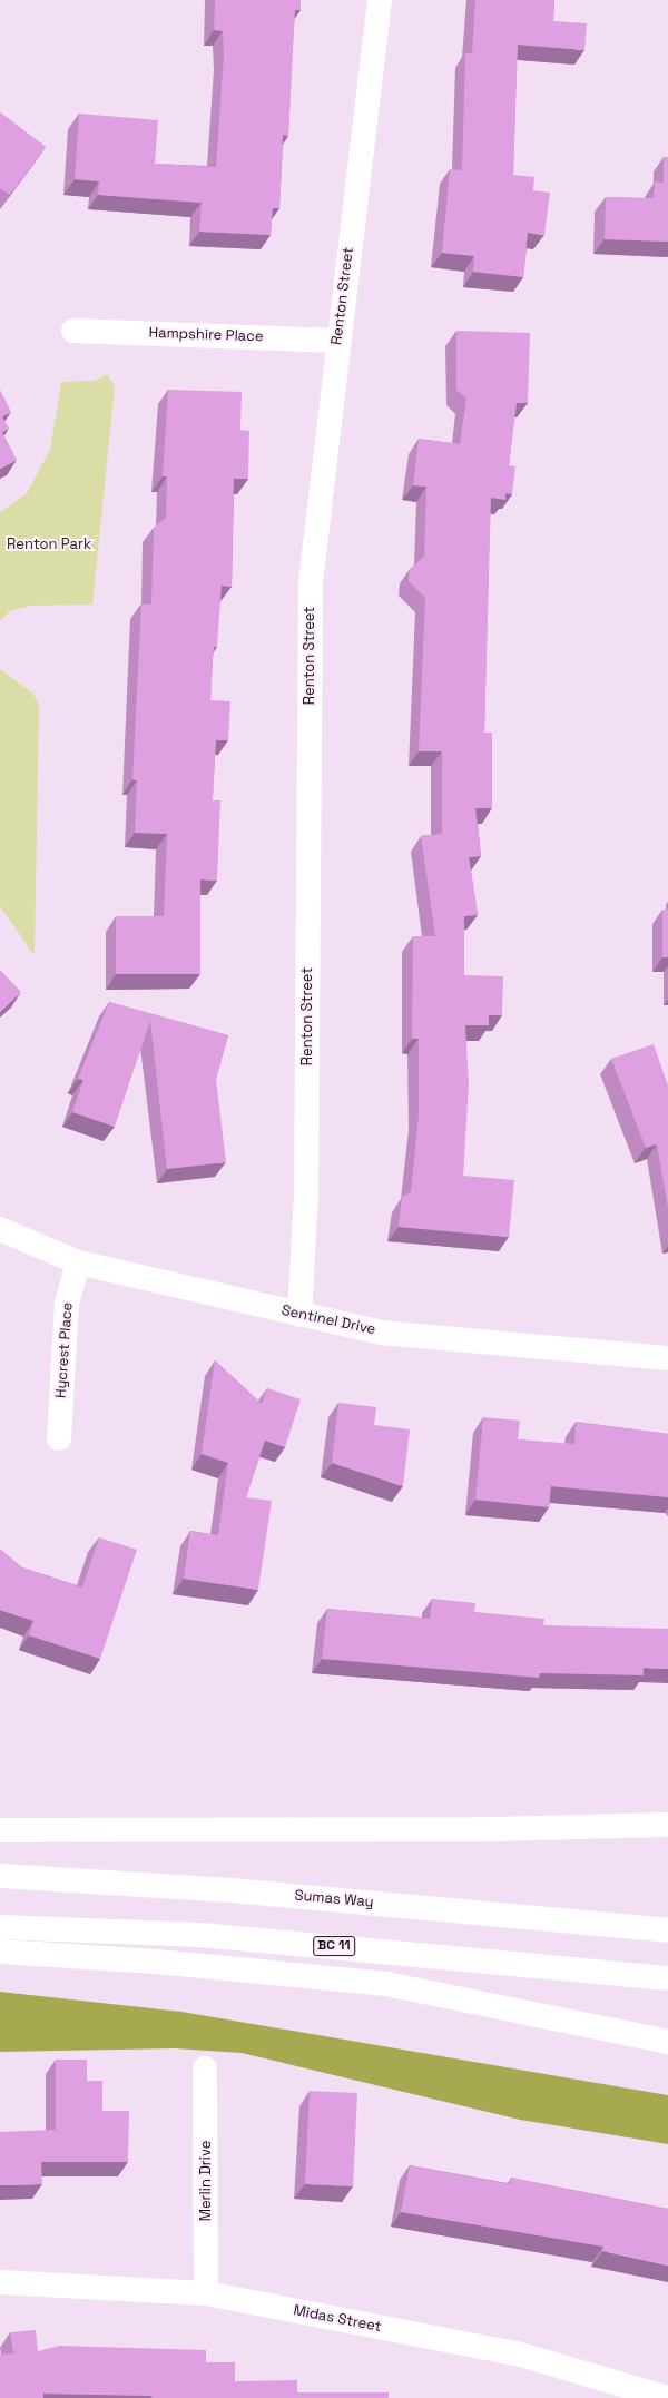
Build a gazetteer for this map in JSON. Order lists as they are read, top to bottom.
{
  "streets": {
    "main road": [
      "Renton Street",
      "Hampshire Place",
      "Sentinel Drive",
      "Hycrest Place",
      "Sumas Way",
      "BC 11",
      "Merlin Drive",
      "Midas Street"
    ]
  },
  "crossings": [
    ["Renton Street", "Hampshire Place"],
    ["Renton Street", "Sentinel Drive"],
    ["Sentinel Drive", "Hycrest Place"],
    ["Merlin Drive", "Midas Street"]
  ],
  "parks": ["Renton Park"]
}
